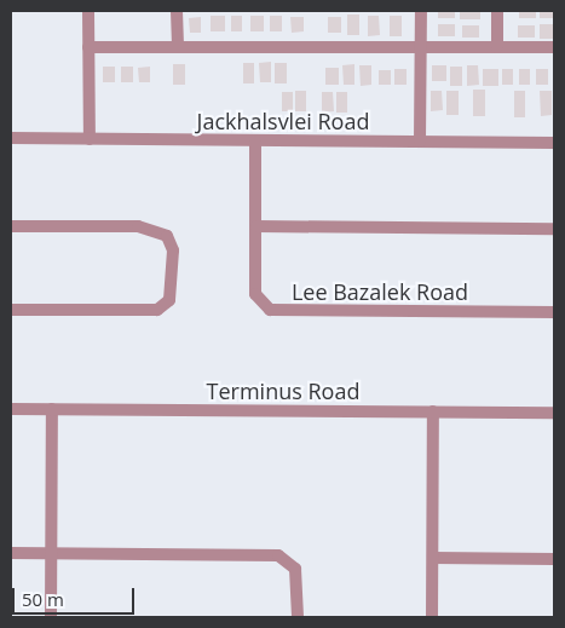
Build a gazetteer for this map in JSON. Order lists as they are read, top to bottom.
{
  "streets": {
    "street": ["Jackhalsvlei Road", "Lee Bazalek Road", "Terminus Road"]
  },
  "crossings": [
    ["Jackhalsvlei Road", "Lee Bazalek Road"]
  ],
  "scale_bar": "50 m"
}
